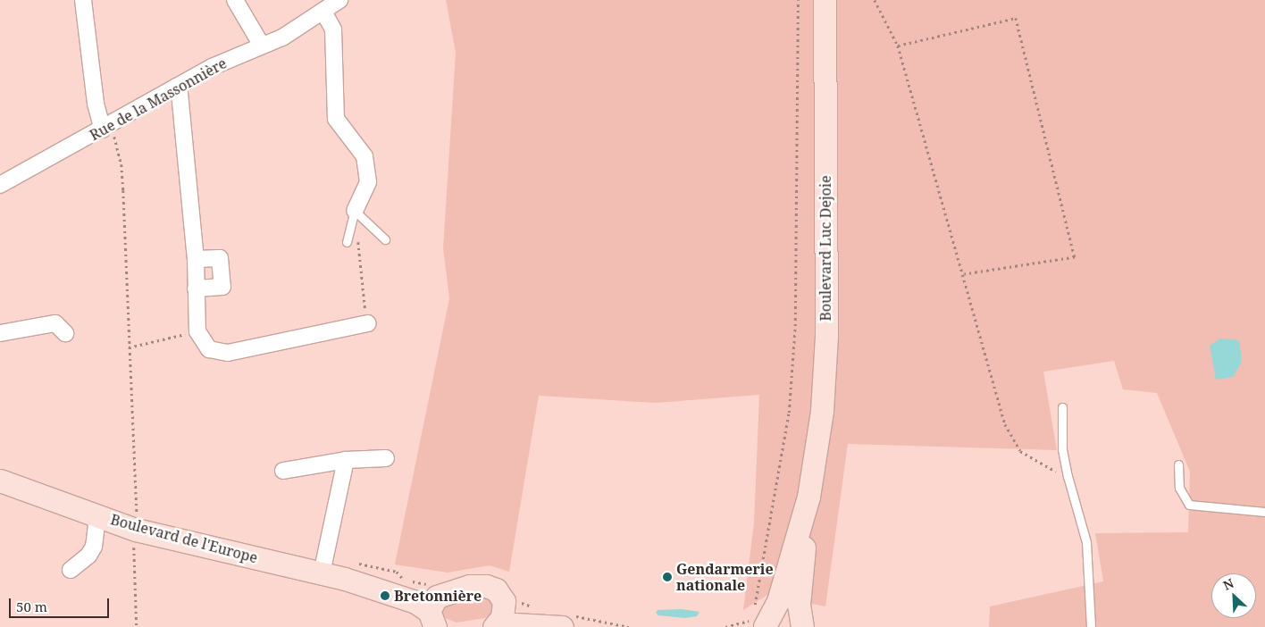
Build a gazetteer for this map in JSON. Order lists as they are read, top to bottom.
{
  "streets": {
    "main road": ["Boulevard Luc Dejoie", "Boulevard de l'Europe"],
    "street": ["Rue de la Massonnière"]
  },
  "places": ["Gendarmerie nationale", "Bretonnière"],
  "scale_bar": "50 m",
  "north": "top left"
}
